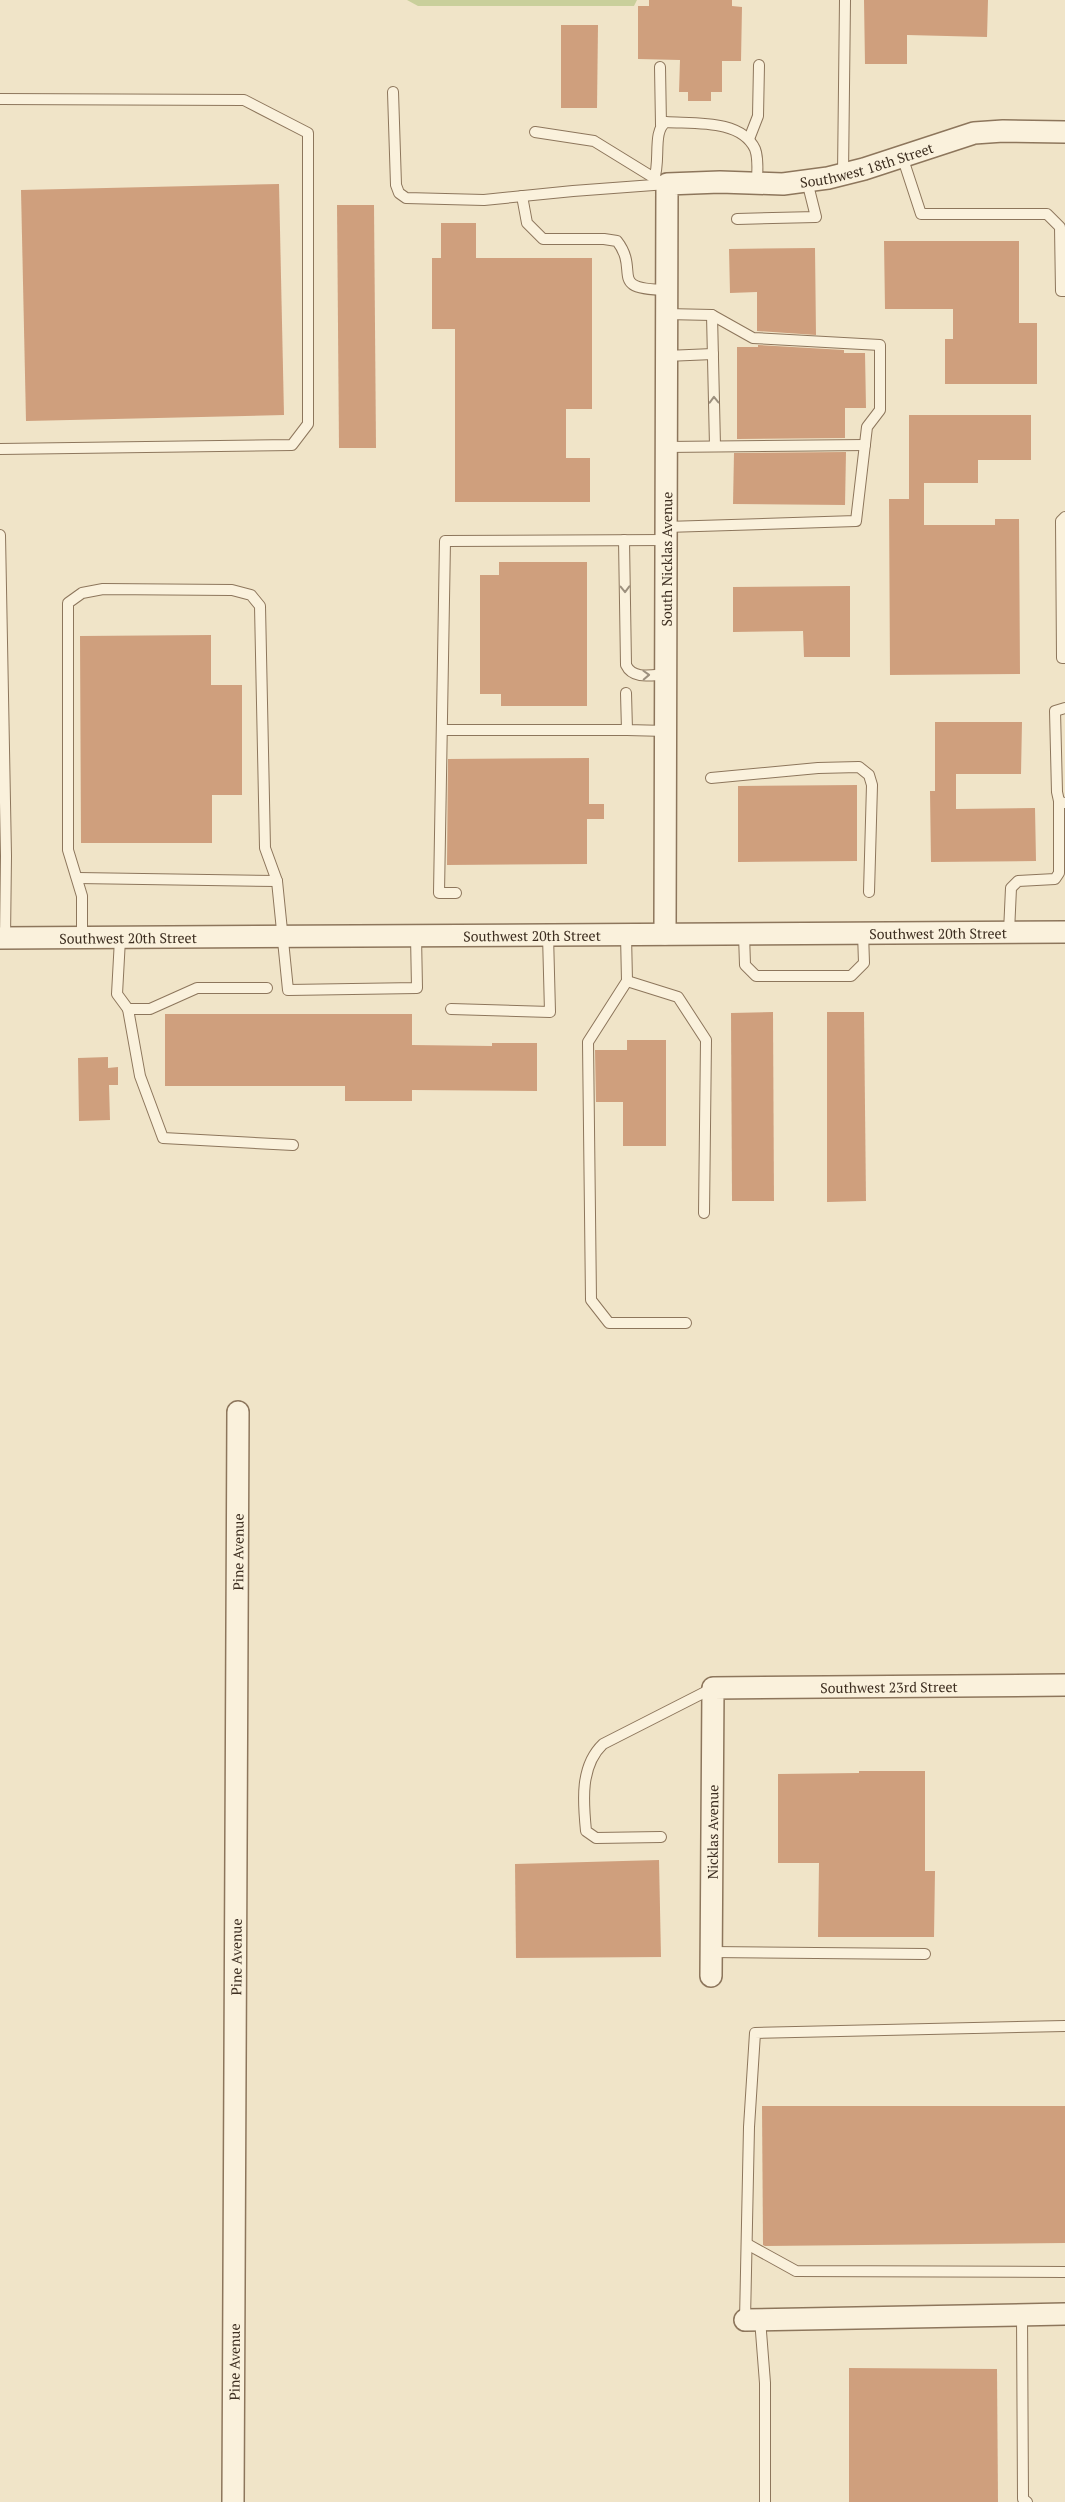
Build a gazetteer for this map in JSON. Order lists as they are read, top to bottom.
{
  "streets": {
    "street": [
      "Southwest 18th Street",
      "South Nicklas Avenue",
      "Southwest 20th Street",
      "Pine Avenue",
      "Southwest 23rd Street",
      "Nicklas Avenue"
    ]
  },
  "crossings": [
    ["Southwest 18th Street", "South Nicklas Avenue"],
    ["South Nicklas Avenue", "Southwest 20th Street"],
    ["Southwest 23rd Street", "Nicklas Avenue"]
  ]
}
